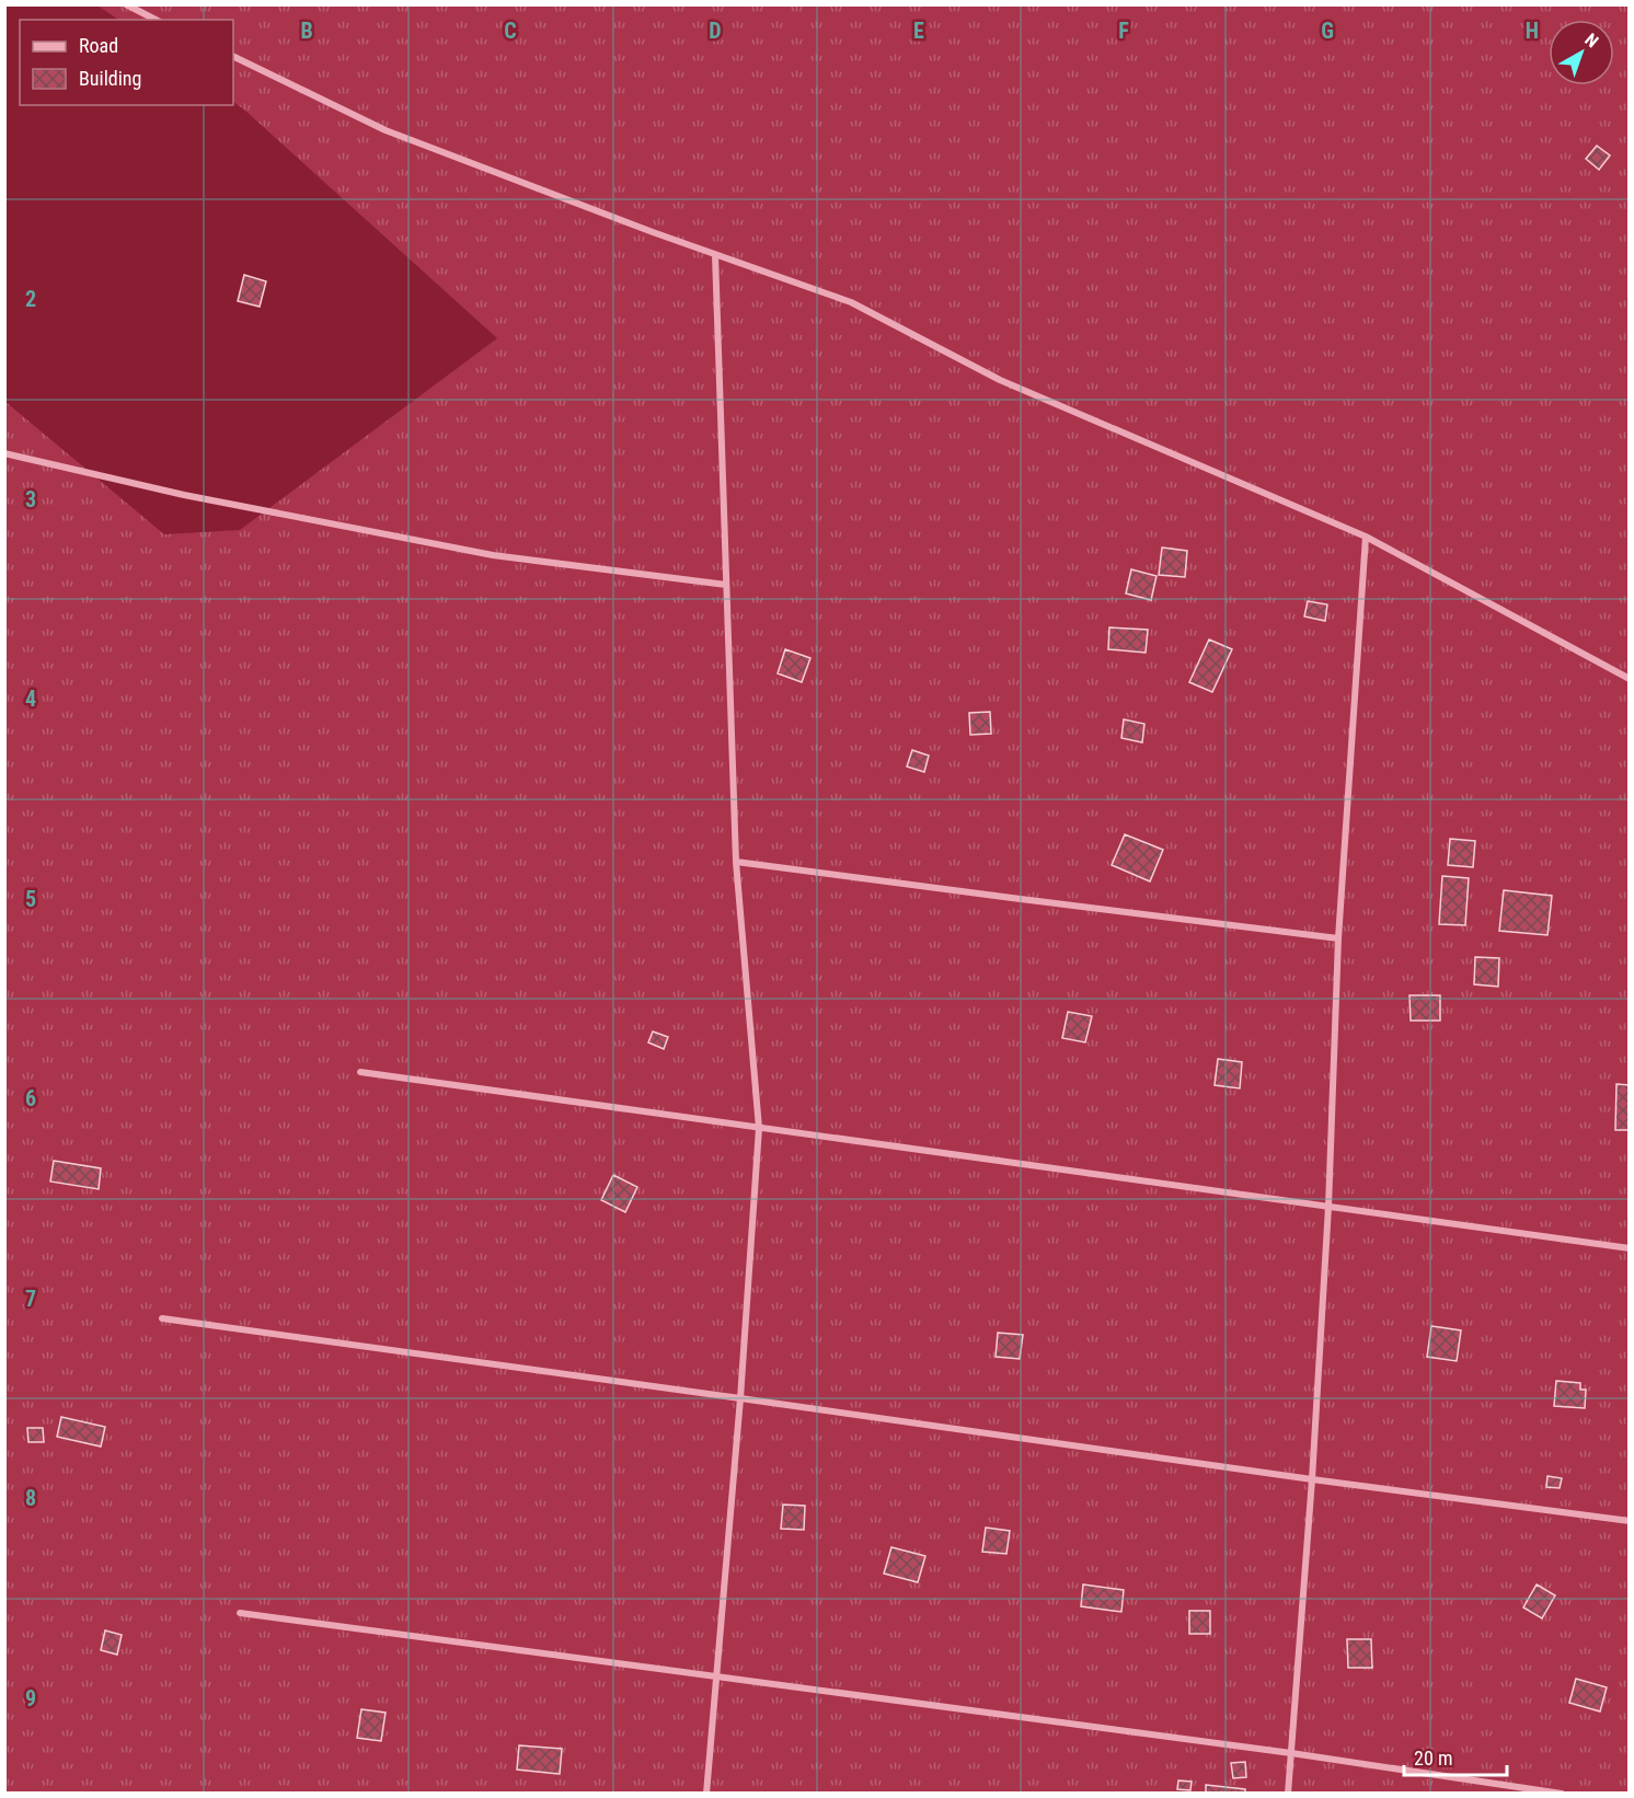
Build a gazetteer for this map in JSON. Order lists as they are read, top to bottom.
{
  "legend": ["Road", "Building"],
  "scale_bar": "20 m",
  "north": "top right",
  "grid": {
    "columns": [
      "B",
      "C",
      "D",
      "E",
      "F",
      "G",
      "H"
    ],
    "rows": [
      "2",
      "3",
      "4",
      "5",
      "6",
      "7",
      "8",
      "9"
    ]
  }
}
